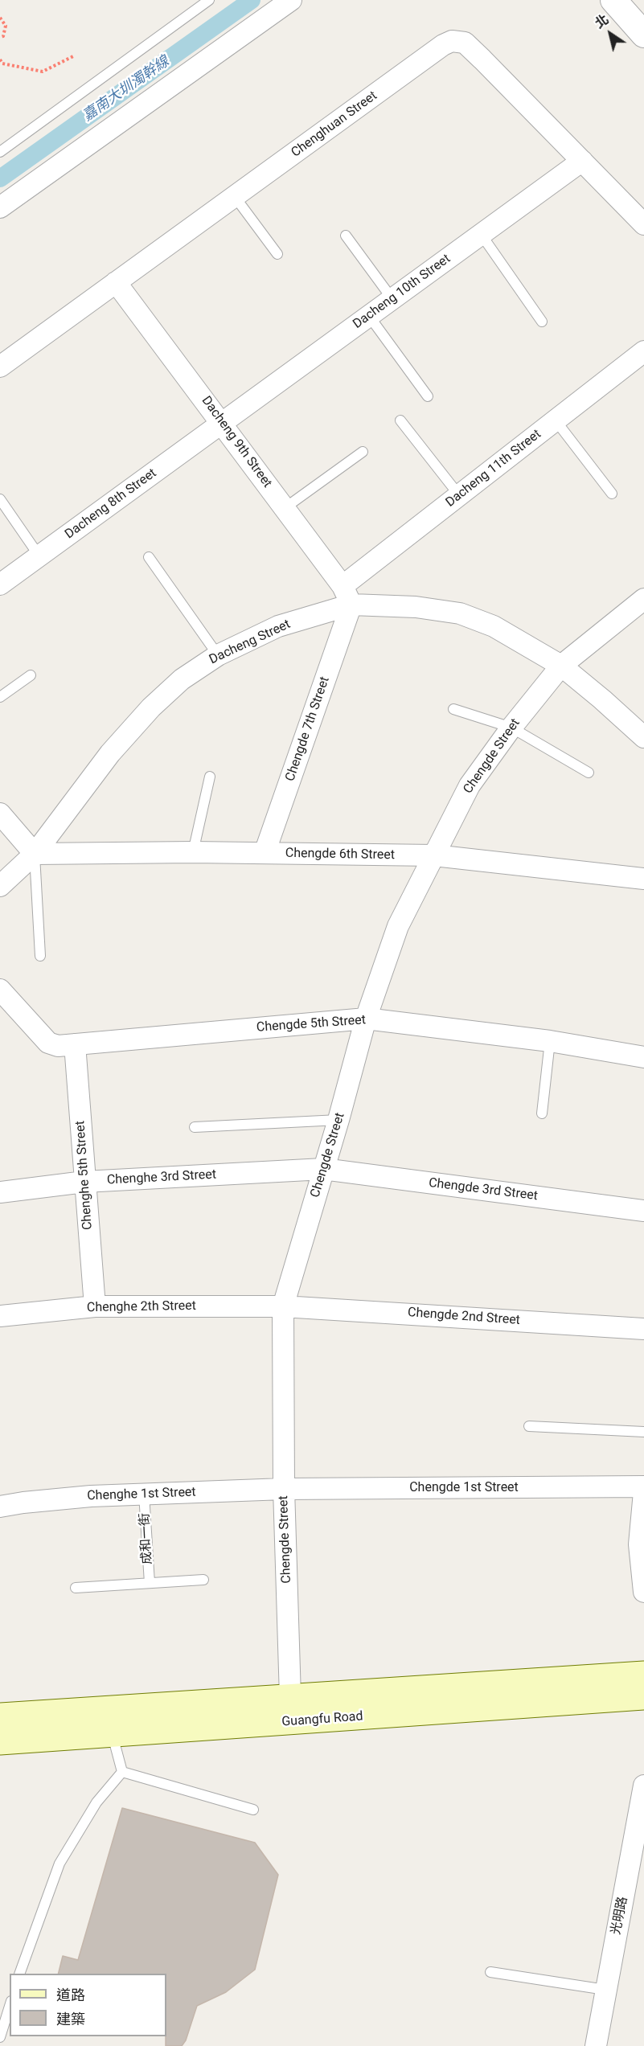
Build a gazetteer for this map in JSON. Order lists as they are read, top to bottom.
{
  "streets": {
    "main road": ["Guangfu Road"],
    "street": [
      "Chenghuan Street",
      "Dacheng 10th Street",
      "Dacheng 9th Street",
      "Dacheng 11th Street",
      "Dacheng 8th Street",
      "Dacheng Street",
      "Chengde 7th Street",
      "Chengde Street",
      "Chengde 6th Street",
      "Chengde 5th Street",
      "Chenghe 5th Street",
      "Chenghe 3rd Street",
      "Chengde 3rd Street",
      "Chenghe 2th Street",
      "Chengde 2nd Street",
      "Chengde 1st Street",
      "Chenghe 1st Street",
      "光明路"
    ],
    "lane": ["成和一街"]
  },
  "crossings": [
    ["Chenghuan Street", "Dacheng 10th Street"],
    ["Chenghuan Street", "Dacheng 9th Street"],
    ["Dacheng 10th Street", "Dacheng 9th Street"],
    ["Dacheng 10th Street", "Dacheng 8th Street"],
    ["Dacheng 9th Street", "Dacheng 11th Street"],
    ["Dacheng 9th Street", "Dacheng 8th Street"],
    ["Dacheng 9th Street", "Dacheng Street"],
    ["Dacheng 9th Street", "Chengde 7th Street"],
    ["Dacheng Street", "Chengde 7th Street"],
    ["Dacheng Street", "Chengde Street"],
    ["Dacheng Street", "Chengde 6th Street"],
    ["Chengde 7th Street", "Chengde 6th Street"],
    ["Chengde Street", "Chengde 6th Street"],
    ["Chengde Street", "Chengde 5th Street"],
    ["Chengde Street", "Chenghe 3rd Street"],
    ["Chengde Street", "Chengde 3rd Street"],
    ["Chengde Street", "Chenghe 2th Street"],
    ["Chengde Street", "Chengde 2nd Street"],
    ["Chengde Street", "Chengde 1st Street"],
    ["Chengde Street", "Chenghe 1st Street"],
    ["Chengde Street", "Guangfu Road"],
    ["Chengde 5th Street", "Chenghe 5th Street"],
    ["Chenghe 5th Street", "Chenghe 3rd Street"],
    ["Chenghe 5th Street", "Chenghe 2th Street"],
    ["Chenghe 3rd Street", "Chengde 3rd Street"],
    ["Chenghe 2th Street", "Chengde 2nd Street"],
    ["Chengde 1st Street", "Chenghe 1st Street"],
    ["Chenghe 1st Street", "成和一街"]
  ],
  "water": ["嘉南大圳濁幹線"],
  "legend": ["道路", "建築"],
  "north": "top left"
}
